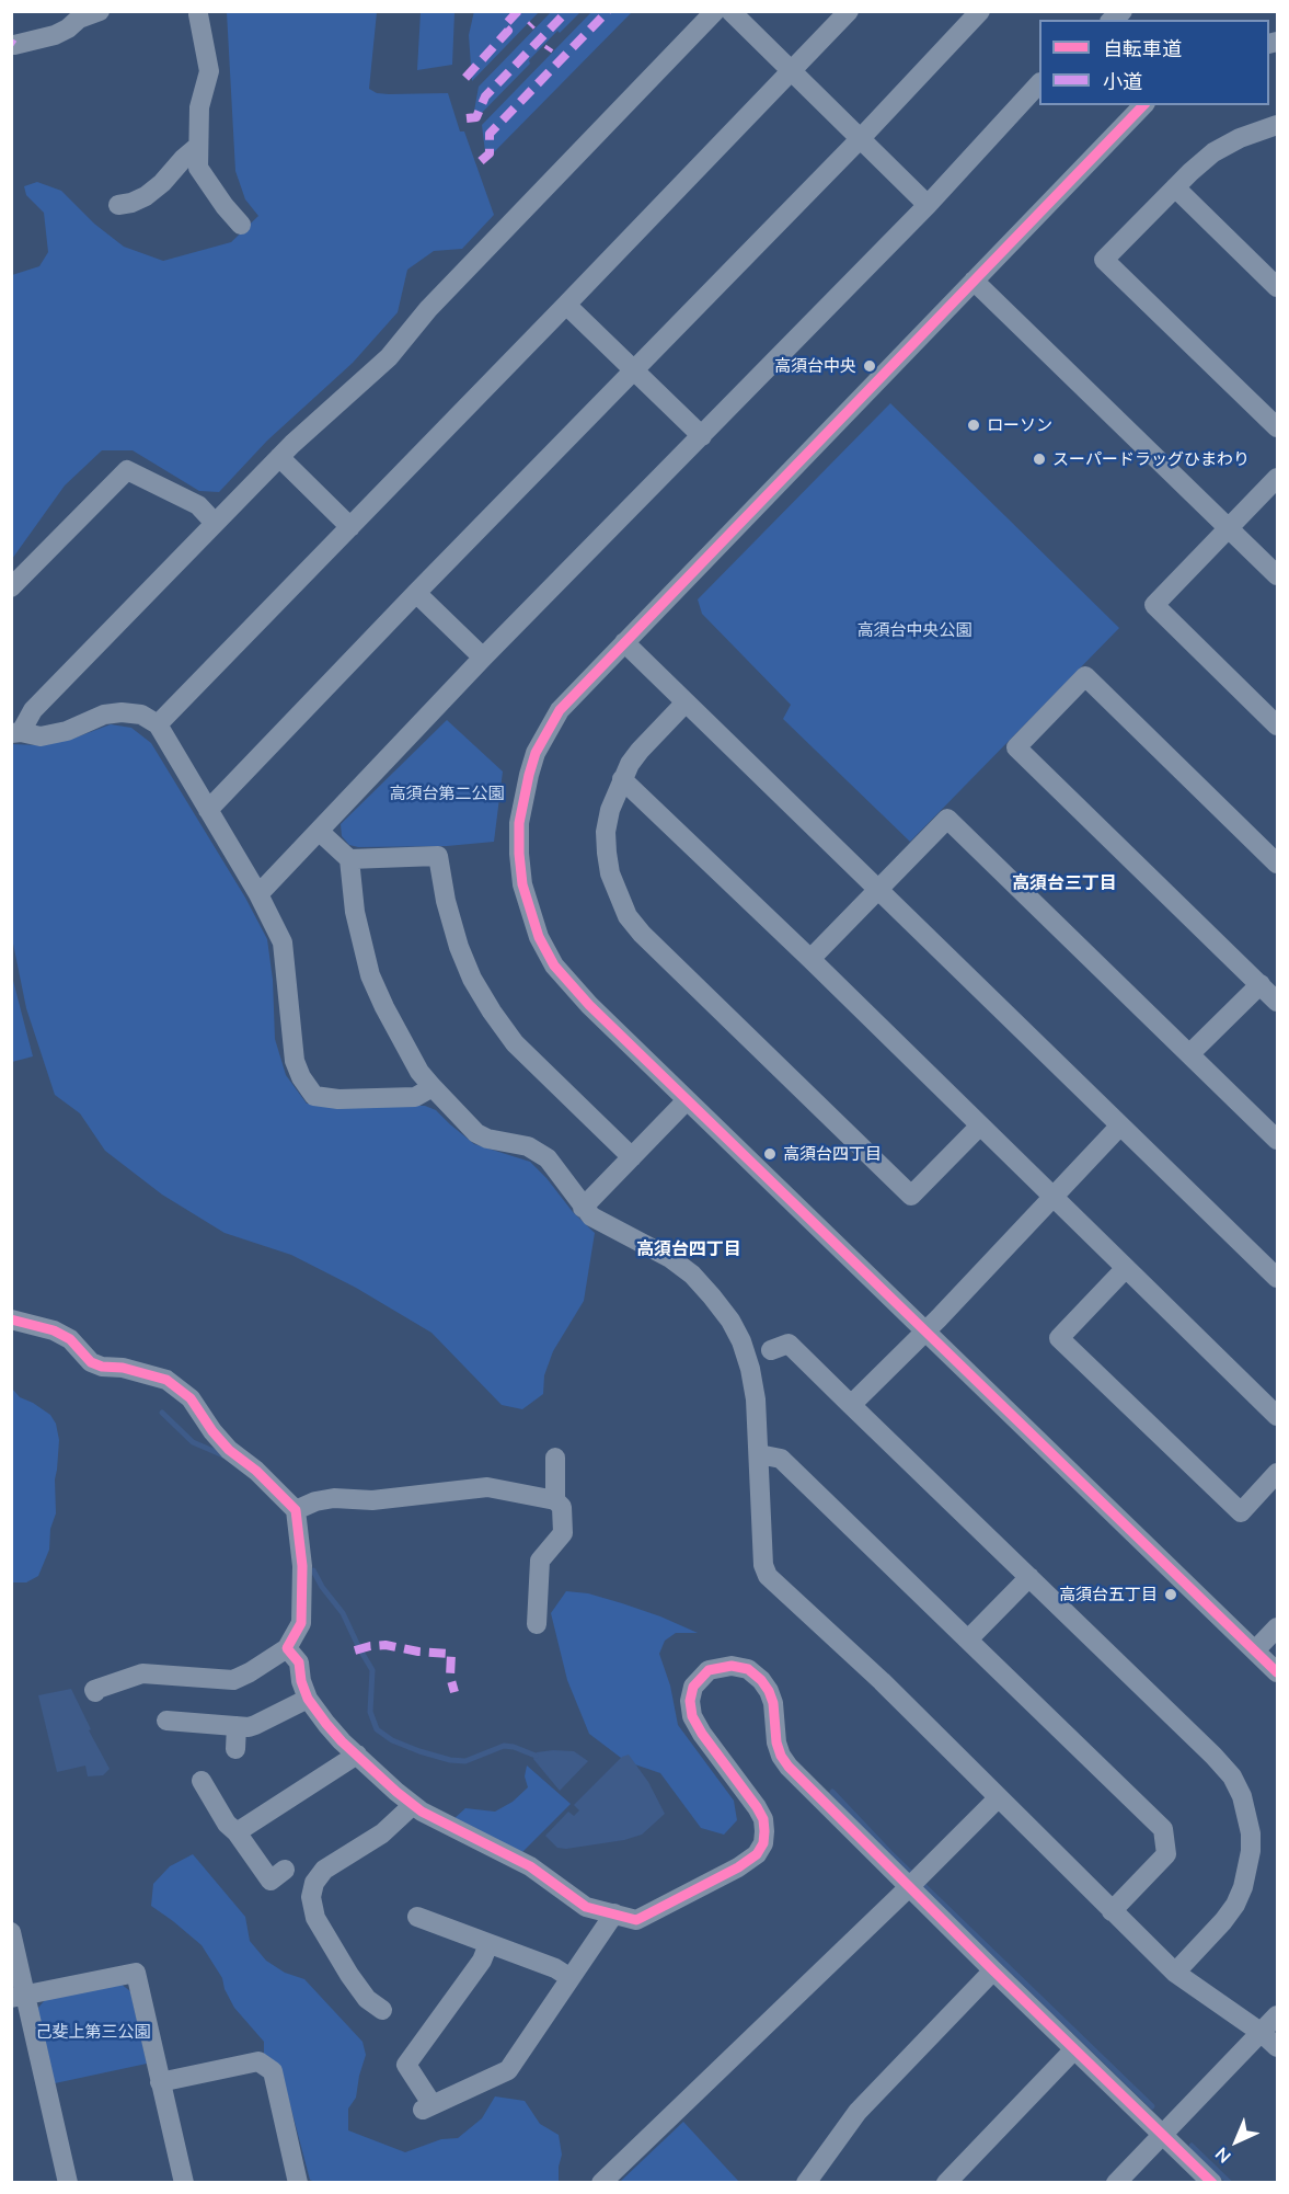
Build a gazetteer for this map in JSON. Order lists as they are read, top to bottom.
{
  "districts": ["高須台三丁目", "高須台四丁目"],
  "parks": ["高須台中央公園", "高須台第二公園", "己斐上第三公園"],
  "places": [
    "高須台中央",
    "ローソン",
    "スーパードラッグひまわり",
    "高須台四丁目",
    "高須台五丁目"
  ],
  "legend": ["自転車道", "小道"],
  "north": "bottom left"
}
